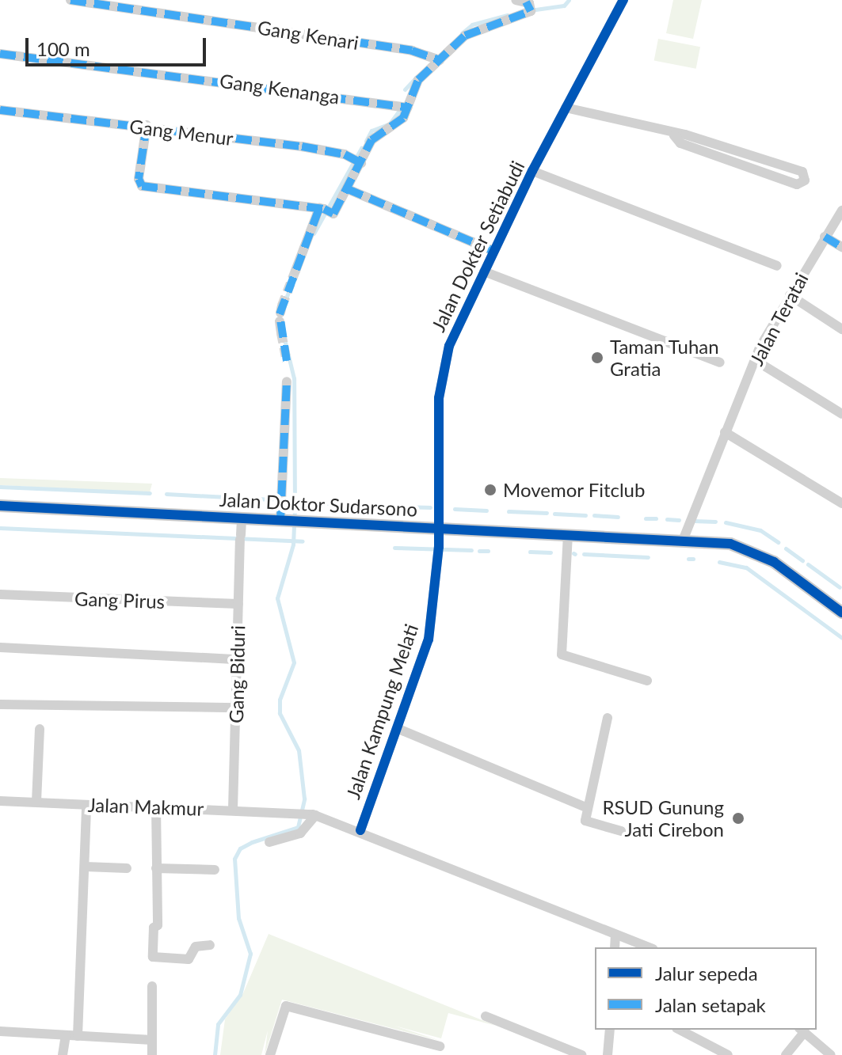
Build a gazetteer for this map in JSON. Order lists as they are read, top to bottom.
{
  "streets": {
    "street": [
      "Gang Kenari",
      "Gang Kenanga",
      "Gang Menur",
      "Jalan Dokter Setiabudi",
      "Jalan Teratai",
      "Jalan Doktor Sudarsono",
      "Gang Pirus",
      "Gang Biduri",
      "Jalan Kampung Melati",
      "Jalan Makmur"
    ]
  },
  "crossings": [
    ["Jalan Dokter Setiabudi", "Jalan Doktor Sudarsono"],
    ["Jalan Dokter Setiabudi", "Jalan Kampung Melati"],
    ["Jalan Teratai", "Jalan Doktor Sudarsono"],
    ["Jalan Doktor Sudarsono", "Gang Biduri"],
    ["Jalan Doktor Sudarsono", "Jalan Kampung Melati"],
    ["Gang Pirus", "Gang Biduri"],
    ["Gang Biduri", "Jalan Makmur"],
    ["Jalan Kampung Melati", "Jalan Makmur"]
  ],
  "places": ["Taman Tuhan Gratia", "Movemor Fitclub", "RSUD Gunung Jati Cirebon"],
  "legend": ["Jalur sepeda", "Jalan setapak"],
  "scale_bar": "100 m"
}
